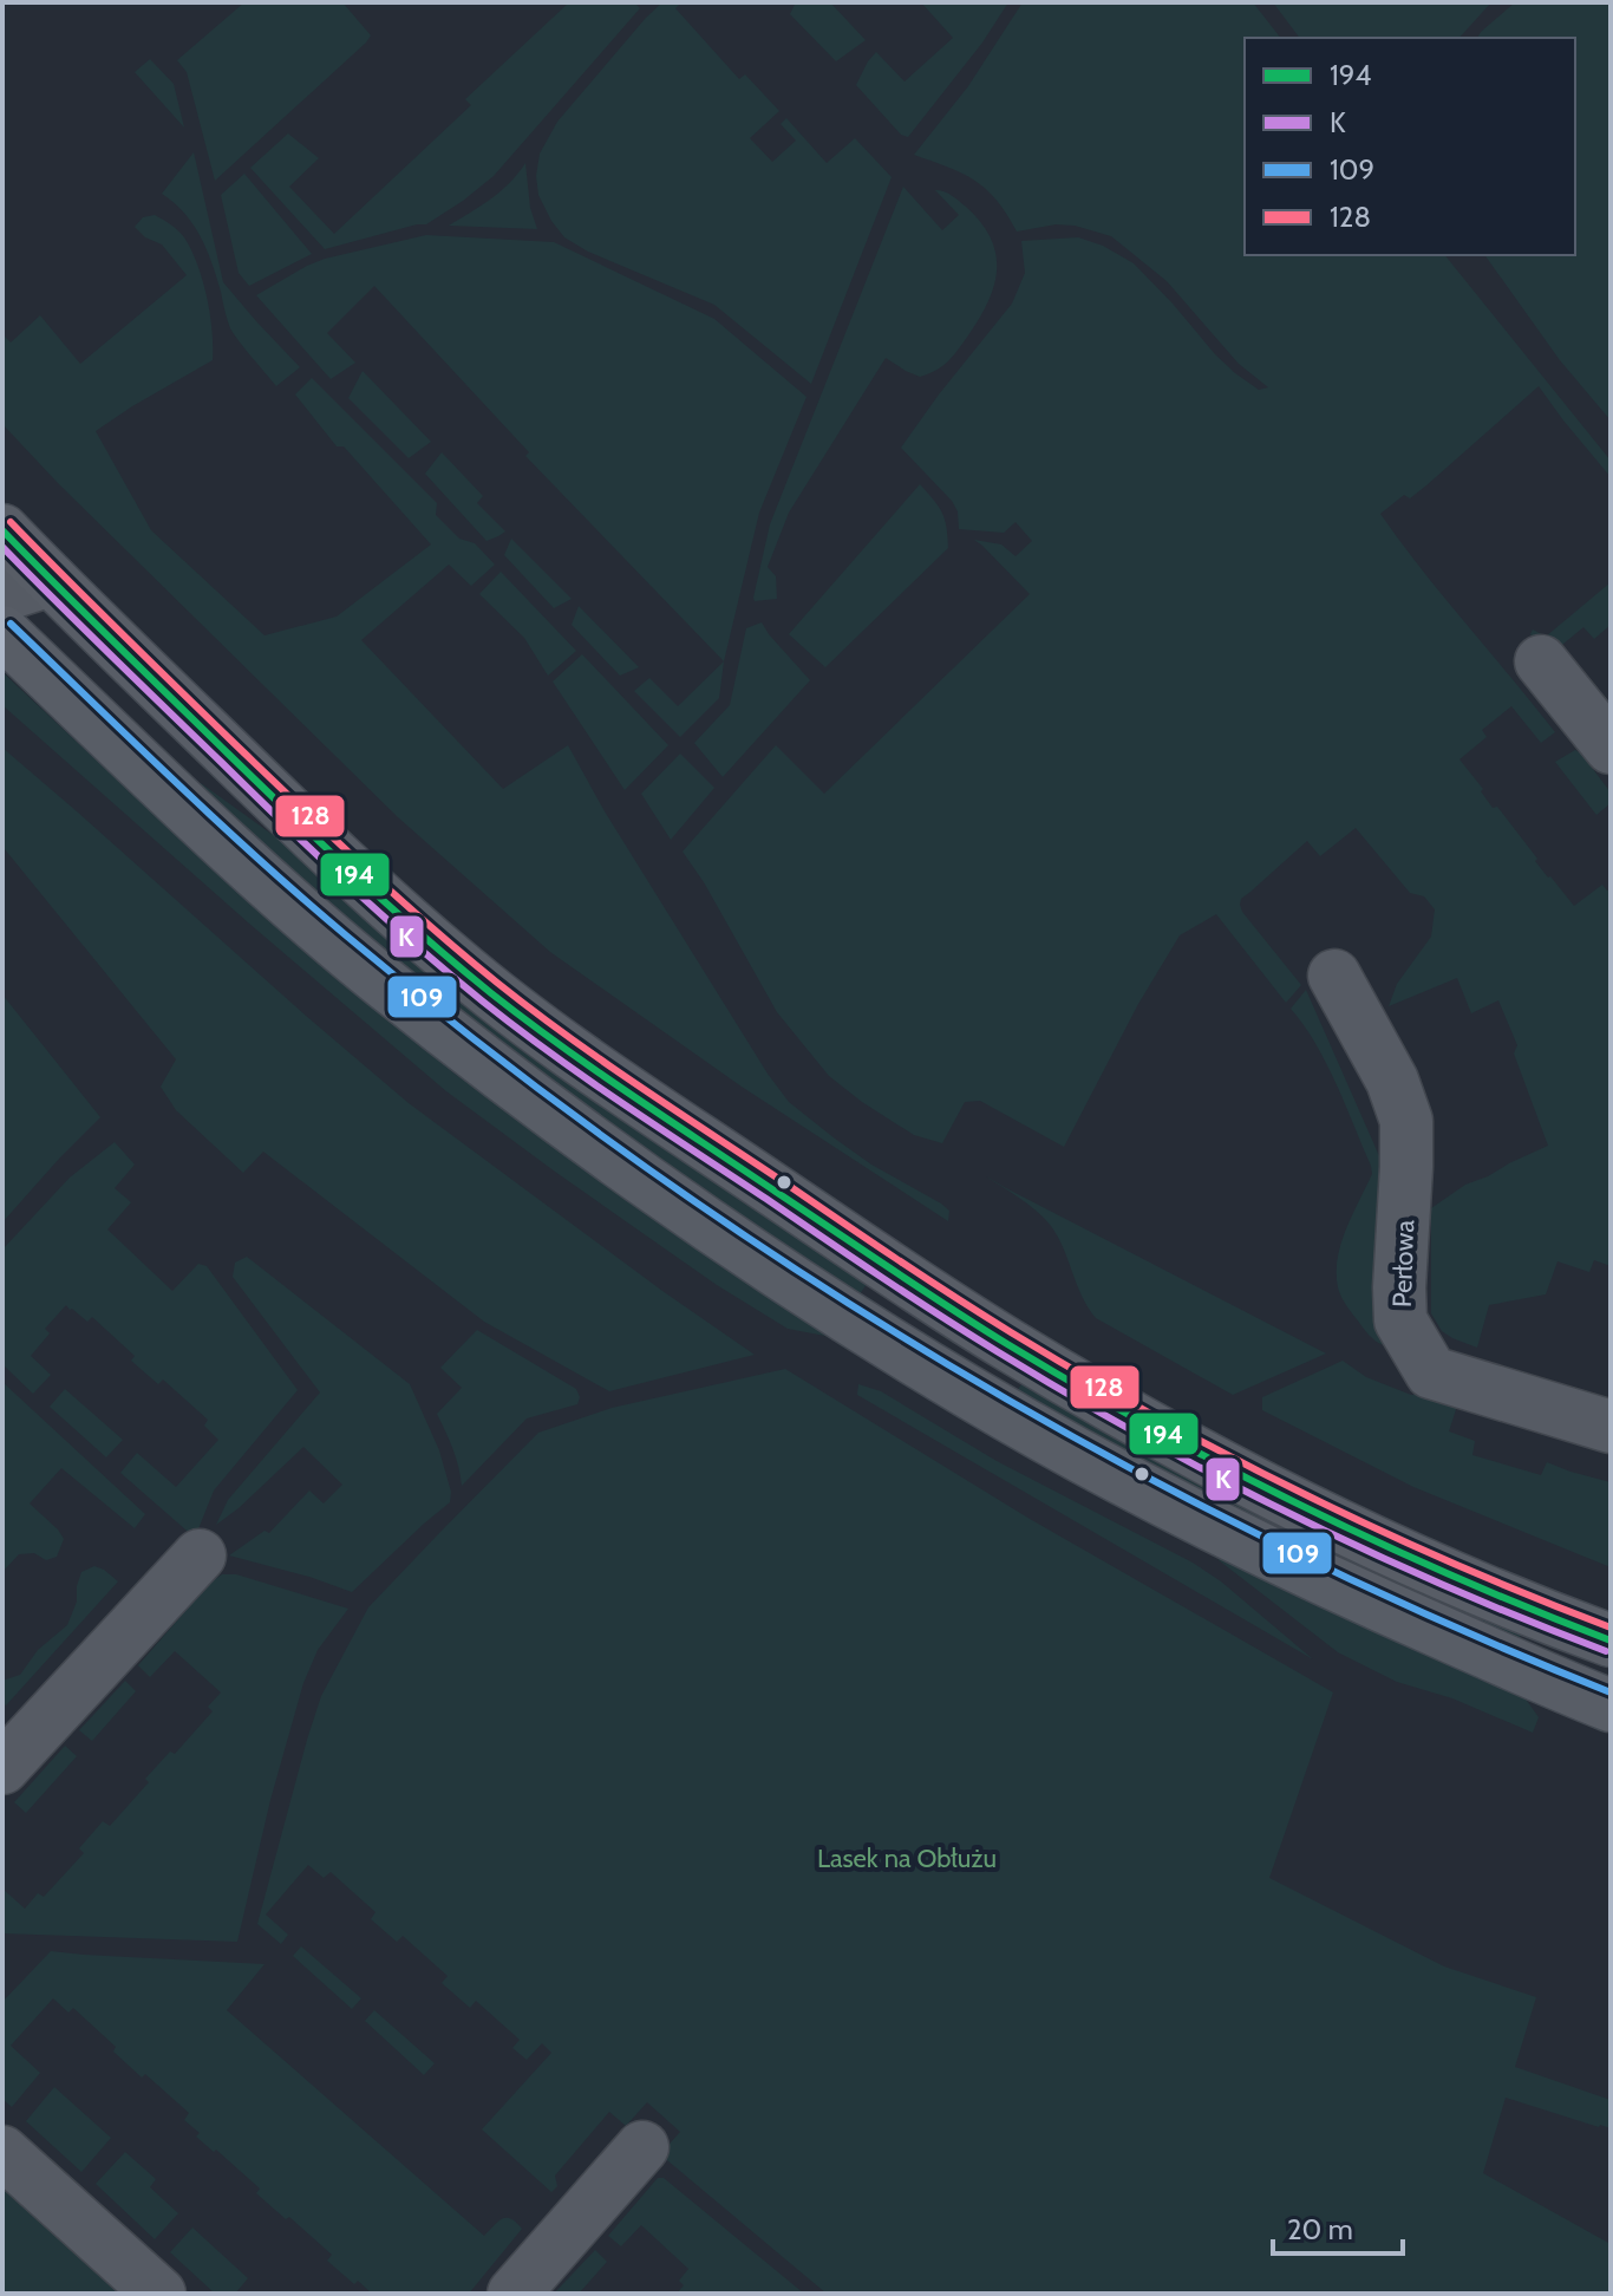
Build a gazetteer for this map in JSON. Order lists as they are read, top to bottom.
{
  "streets": {
    "street": ["Perłowa"]
  },
  "parks": ["Lasek na Obłużu"],
  "lines": [
    "transit line 128",
    "transit line 194",
    "transit line K",
    "transit line 109"
  ],
  "legend": [
    "194",
    "K",
    "109",
    "128"
  ],
  "scale_bar": "20 m"
}
